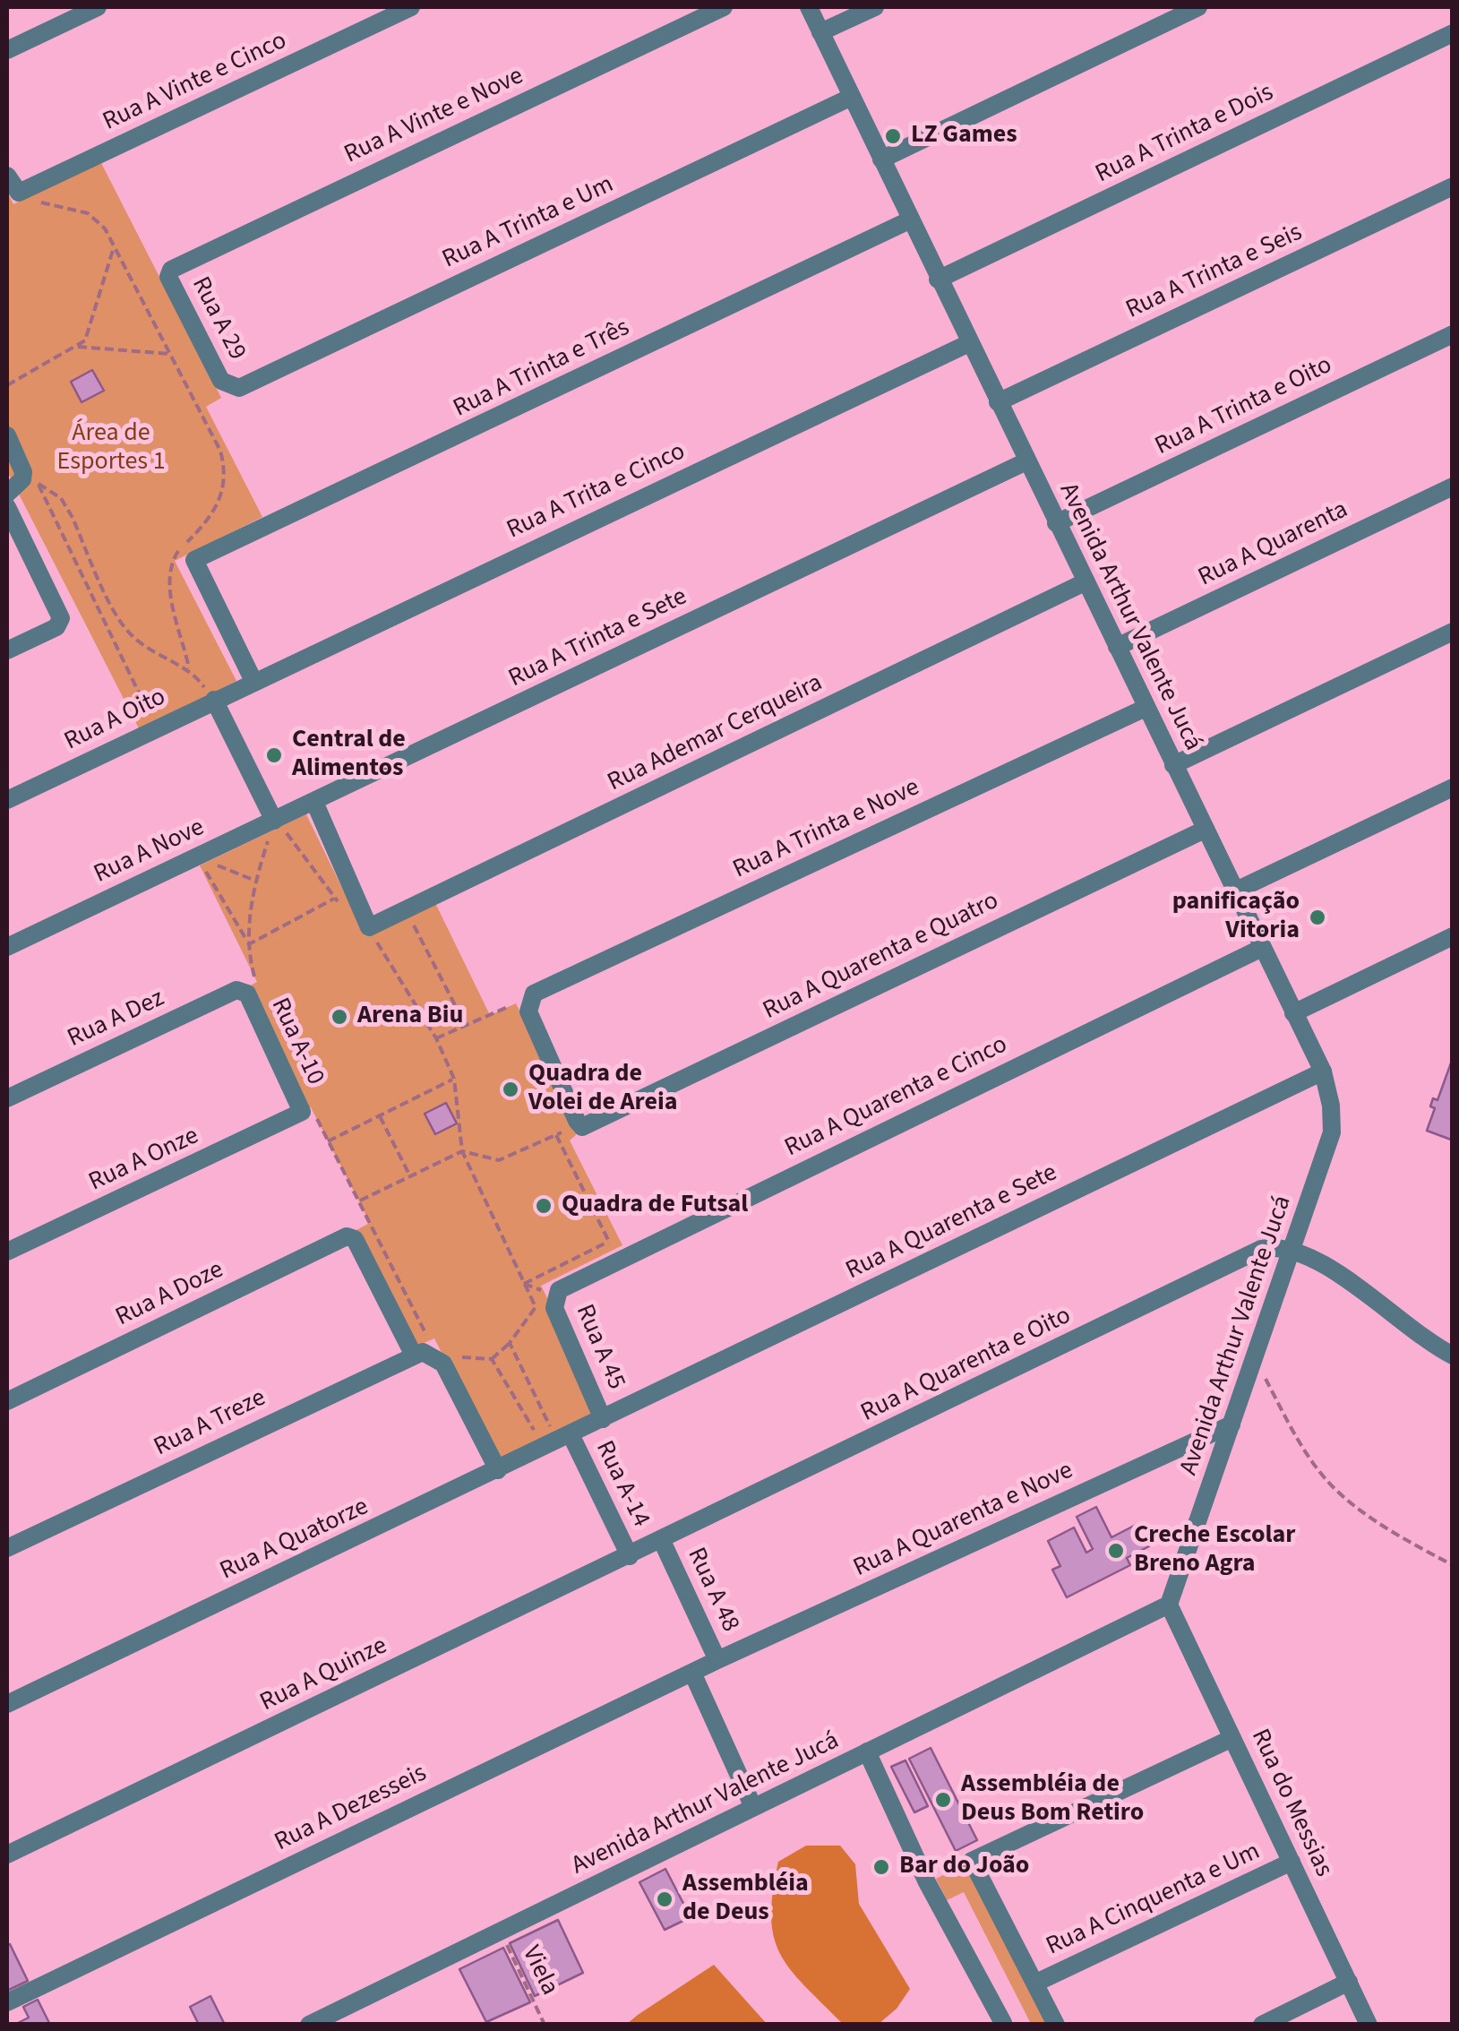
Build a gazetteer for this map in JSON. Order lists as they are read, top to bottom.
{
  "streets": {
    "street": [
      "Rua A Vinte e Cinco",
      "Rua A Vinte e Nove",
      "Rua A Trinta e Dois",
      "Rua A Trinta e Um",
      "Rua A Trinta e Seis",
      "Rua A 29",
      "Rua A Trinta e Três",
      "Rua A Trinta e Oito",
      "Rua A Trita e Cinco",
      "Rua A Quarenta",
      "Avenida Arthur Valente Jucá",
      "Rua A Trinta e Sete",
      "Rua A Oito",
      "Rua Ademar Cerqueira",
      "Rua A Trinta e Nove",
      "Rua A Nove",
      "Rua A Quarenta e Quatro",
      "Rua A Dez",
      "Rua A-10",
      "Rua A Quarenta e Cinco",
      "Rua A Onze",
      "Rua A Quarenta e Sete",
      "Rua A Doze",
      "Rua A 45",
      "Rua A Quarenta e Oito",
      "Rua A Treze",
      "Rua A-14",
      "Rua A Quarenta e Nove",
      "Rua A Quatorze",
      "Rua A 48",
      "Rua A Quinze",
      "Rua do Messias",
      "Rua A Dezesseis",
      "Rua A Cinquenta e Um"
    ],
    "path": ["Viela"]
  },
  "crossings": [
    ["Rua A Vinte e Nove", "Rua A 29"],
    ["Rua A Trinta e Dois", "Avenida Arthur Valente Jucá"],
    ["Rua A Trinta e Um", "Rua A 29"],
    ["Rua A Trinta e Um", "Avenida Arthur Valente Jucá"],
    ["Rua A Trinta e Seis", "Avenida Arthur Valente Jucá"],
    ["Rua A Trinta e Três", "Rua A Trita e Cinco"],
    ["Rua A Trinta e Três", "Avenida Arthur Valente Jucá"],
    ["Rua A Trinta e Três", "Rua A Oito"],
    ["Rua A Trinta e Oito", "Avenida Arthur Valente Jucá"],
    ["Rua A Trita e Cinco", "Avenida Arthur Valente Jucá"],
    ["Rua A Trita e Cinco", "Rua A Oito"],
    ["Rua A Quarenta", "Avenida Arthur Valente Jucá"],
    ["Avenida Arthur Valente Jucá", "Rua A Trinta e Sete"],
    ["Avenida Arthur Valente Jucá", "Rua Ademar Cerqueira"],
    ["Avenida Arthur Valente Jucá", "Rua A Trinta e Nove"],
    ["Avenida Arthur Valente Jucá", "Rua A Quarenta e Quatro"],
    ["Avenida Arthur Valente Jucá", "Rua A Quarenta e Cinco"],
    ["Avenida Arthur Valente Jucá", "Rua A Quarenta e Sete"],
    ["Avenida Arthur Valente Jucá", "Rua A Quarenta e Oito"],
    ["Avenida Arthur Valente Jucá", "Rua A Quarenta e Nove"],
    ["Avenida Arthur Valente Jucá", "Rua do Messias"],
    ["Avenida Arthur Valente Jucá", "Viela"],
    ["Rua A Trinta e Sete", "Rua A Nove"],
    ["Rua A Dez", "Rua A-10"],
    ["Rua A-10", "Rua A Onze"],
    ["Rua A Quarenta e Cinco", "Rua A 45"],
    ["Rua A Quarenta e Sete", "Rua A 45"],
    ["Rua A Quarenta e Sete", "Rua A Quatorze"],
    ["Rua A Doze", "Rua A Treze"],
    ["Rua A 45", "Rua A Quatorze"],
    ["Rua A Quarenta e Oito", "Rua A 48"],
    ["Rua A Quarenta e Oito", "Rua A Quinze"],
    ["Rua A-14", "Rua A Quatorze"],
    ["Rua A-14", "Rua A Quinze"],
    ["Rua A Quarenta e Nove", "Rua A 48"],
    ["Rua A Quarenta e Nove", "Rua A Dezesseis"],
    ["Rua A 48", "Rua A Quinze"],
    ["Rua A 48", "Rua A Dezesseis"],
    ["Rua do Messias", "Rua A Cinquenta e Um"]
  ],
  "parks": ["Área de Esportes 1"],
  "places": [
    "LZ Games",
    "Central de Alimentos",
    "panificação Vitoria",
    "Arena Biu",
    "Quadra de Volei de Areia",
    "Quadra de Futsal",
    "Creche Escolar Breno Agra",
    "Assembléia de Deus Bom Retiro",
    "Bar do João",
    "Assembléia de Deus"
  ]
}
